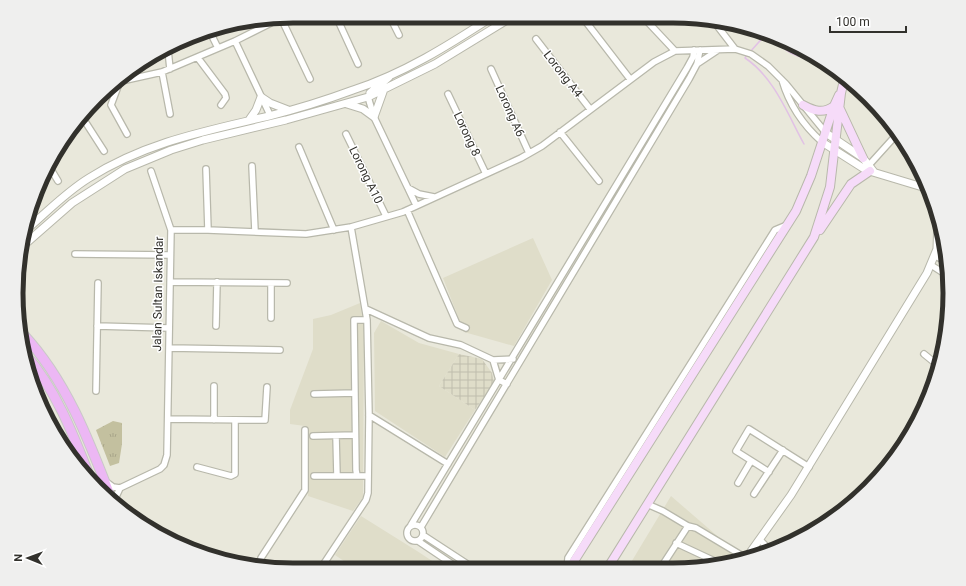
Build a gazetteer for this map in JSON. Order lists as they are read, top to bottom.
{
  "streets": {
    "street": [
      "Lorong A4",
      "Lorong A6",
      "Lorong 8",
      "Lorong A10",
      "Jalan Sultan Iskandar"
    ]
  },
  "crossings": [
    ["Lorong A4", "Jalan Sultan Iskandar"],
    ["Lorong A6", "Jalan Sultan Iskandar"],
    ["Lorong 8", "Jalan Sultan Iskandar"],
    ["Lorong A10", "Jalan Sultan Iskandar"]
  ],
  "scale_bar": "100 m",
  "north": "left"
}
